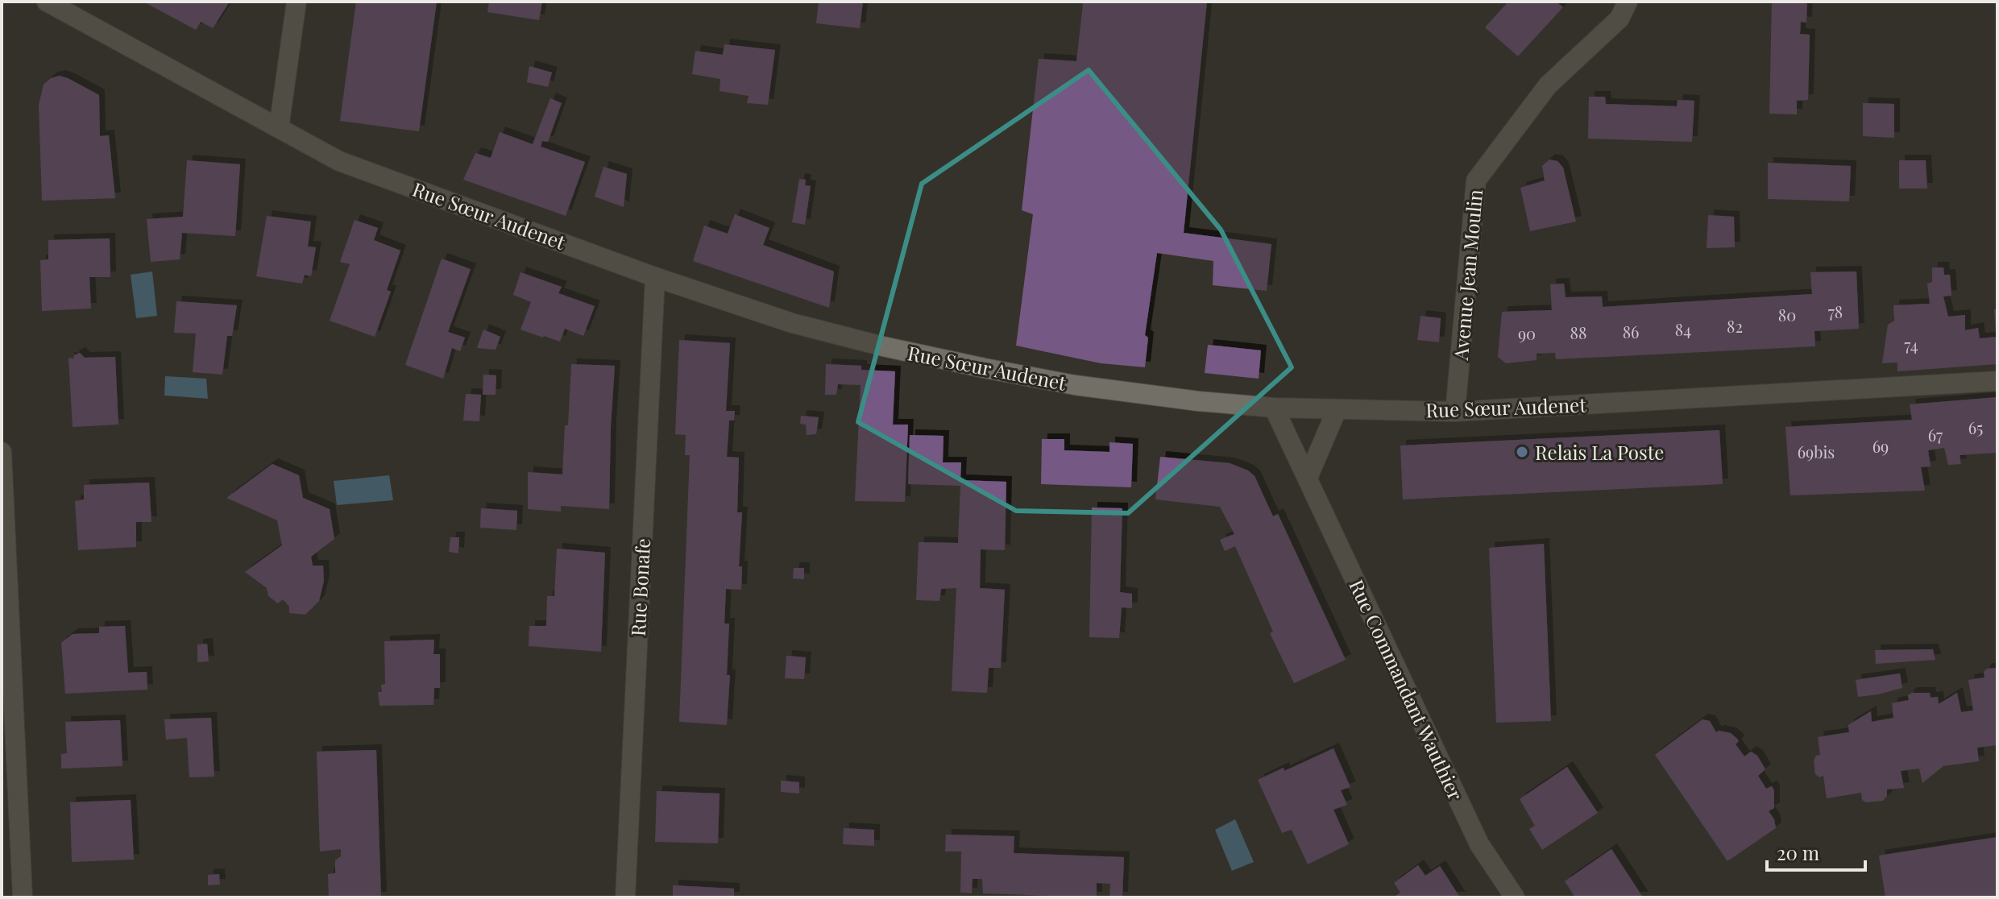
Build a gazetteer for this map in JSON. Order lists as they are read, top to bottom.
{
  "streets": {
    "street": [
      "Rue Sœur Audenet",
      "Avenue Jean Moulin",
      "Rue Bonafe",
      "Rue Commandant Wauthier"
    ]
  },
  "crossings": [
    ["Rue Sœur Audenet", "Avenue Jean Moulin"],
    ["Rue Sœur Audenet", "Rue Bonafe"],
    ["Rue Sœur Audenet", "Rue Commandant Wauthier"]
  ],
  "places": ["Relais La Poste"],
  "house_numbers": [
    "78",
    "80",
    "82",
    "84",
    "86",
    "88",
    "90",
    "74",
    "65",
    "67",
    "69",
    "69bis"
  ],
  "scale_bar": "20 m"
}
